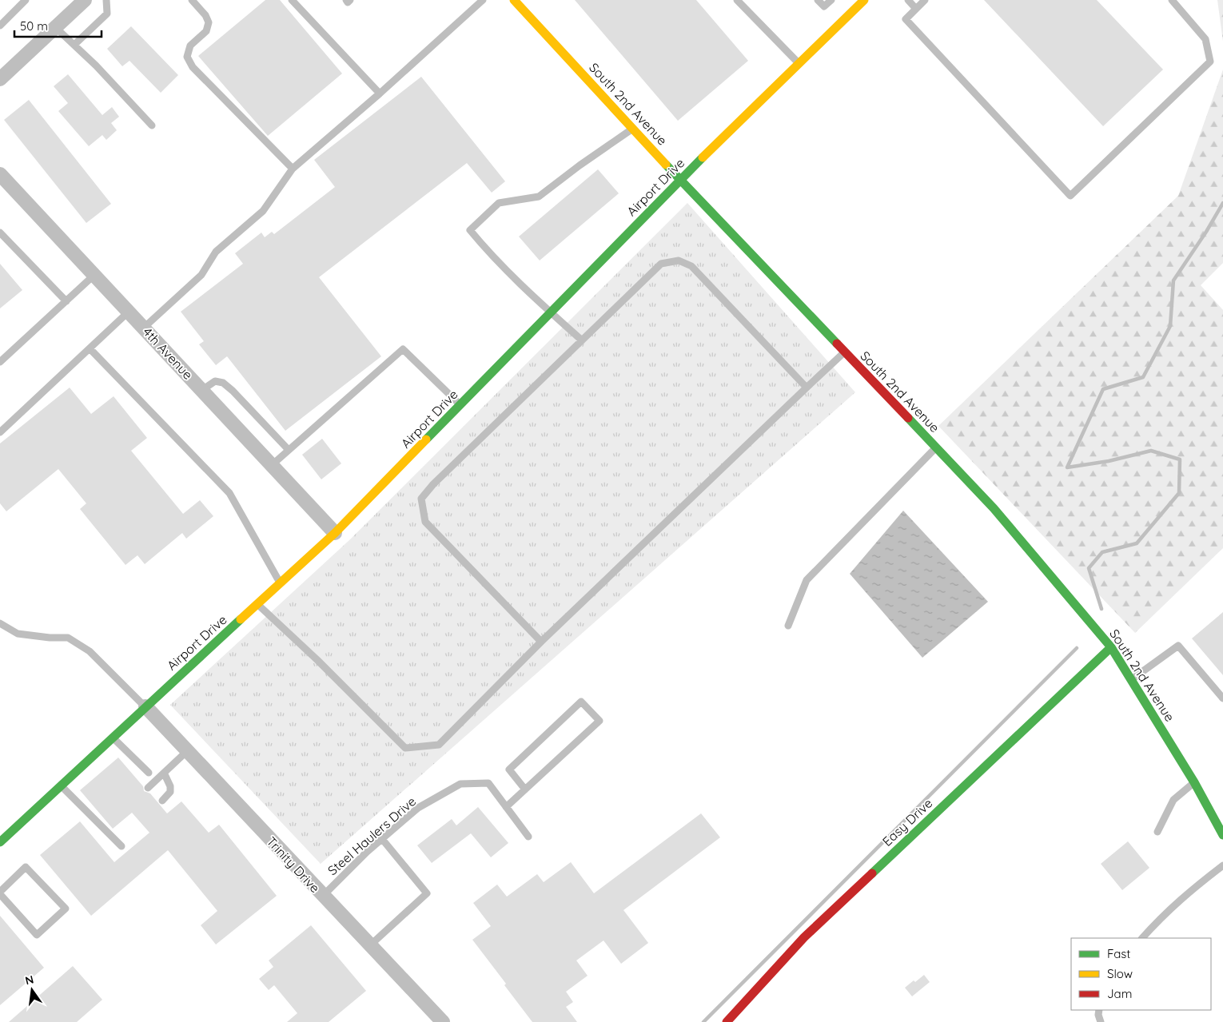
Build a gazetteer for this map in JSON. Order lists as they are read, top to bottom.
{
  "streets": {
    "street": [
      "South 2nd Avenue",
      "Airport Drive",
      "4th Avenue",
      "Easy Drive",
      "Trinity Drive"
    ],
    "lane": ["Steel Haulers Drive"]
  },
  "crossings": [
    ["South 2nd Avenue", "Airport Drive"],
    ["South 2nd Avenue", "Easy Drive"],
    ["Airport Drive", "4th Avenue"],
    ["Airport Drive", "Trinity Drive"],
    ["Steel Haulers Drive", "Trinity Drive"]
  ],
  "legend": ["Fast", "Slow", "Jam"],
  "scale_bar": "50 m",
  "north": "top"
}
